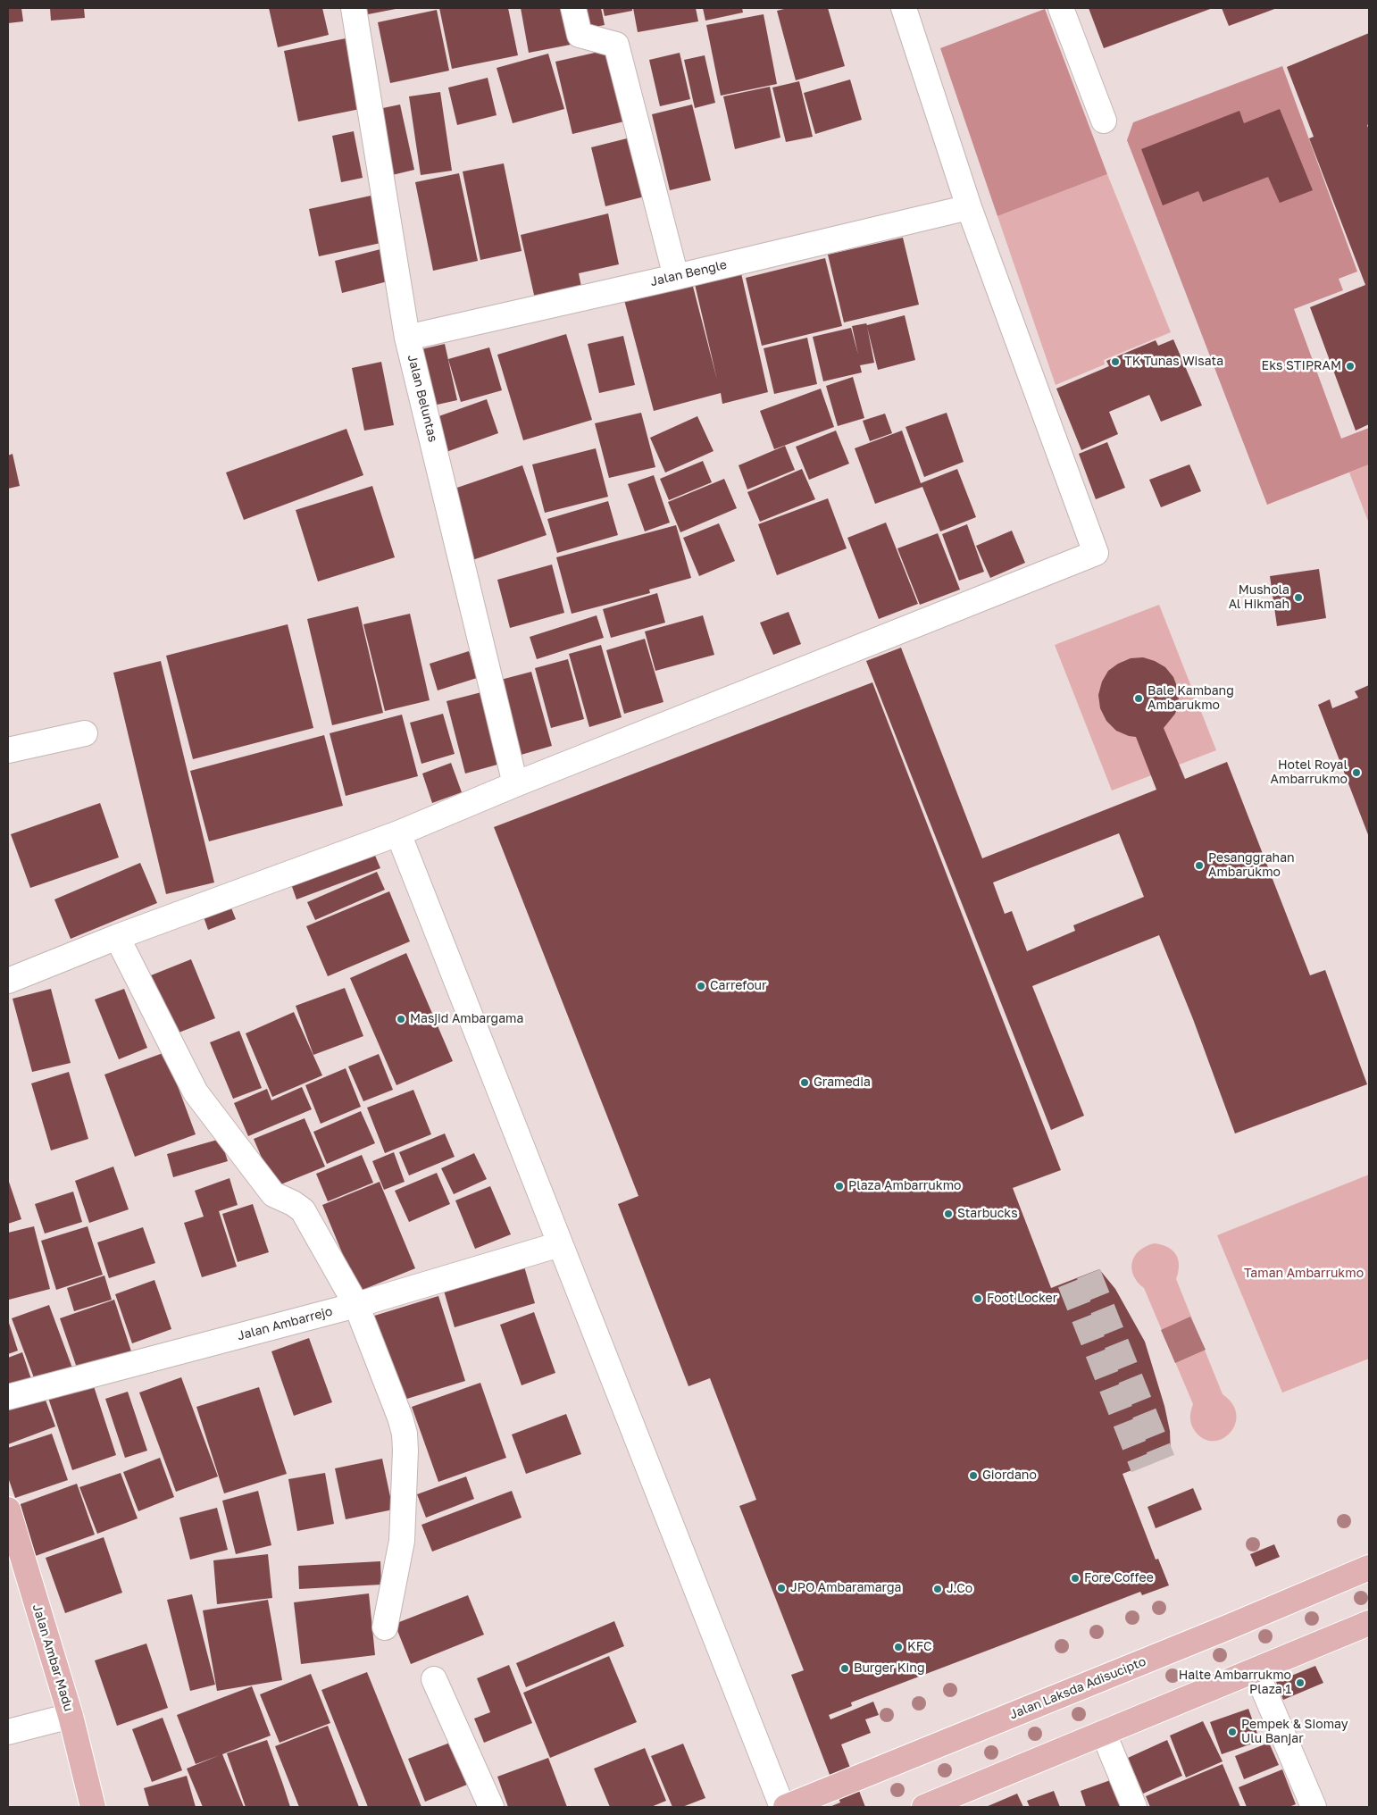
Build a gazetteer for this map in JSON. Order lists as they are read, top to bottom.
{
  "streets": {
    "main road": ["Jalan Ambar Madu", "Jalan Laksda Adisucipto"],
    "street": ["Jalan Bengle", "Jalan Beluntas", "Jalan Ambarrejo"]
  },
  "crossings": [
    ["Jalan Bengle", "Jalan Beluntas"]
  ],
  "parks": ["Taman Ambarrukmo"],
  "places": [
    "TK Tunas Wisata",
    "Eks STIPRAM",
    "Mushola Al Hikmah",
    "Bale Kambang Ambarukmo",
    "Hotel Royal Ambarrukmo",
    "Pesanggrahan Ambarukmo",
    "Carrefour",
    "Masjid Ambargama",
    "Gramedia",
    "Plaza Ambarrukmo",
    "Starbucks",
    "Foot Locker",
    "Giordano",
    "Fore Coffee",
    "JPO Ambaramarga",
    "J.Co",
    "KFC",
    "Burger King",
    "Halte Ambarrukmo Plaza 1",
    "Pempek & Siomay Ulu Banjar"
  ]
}
